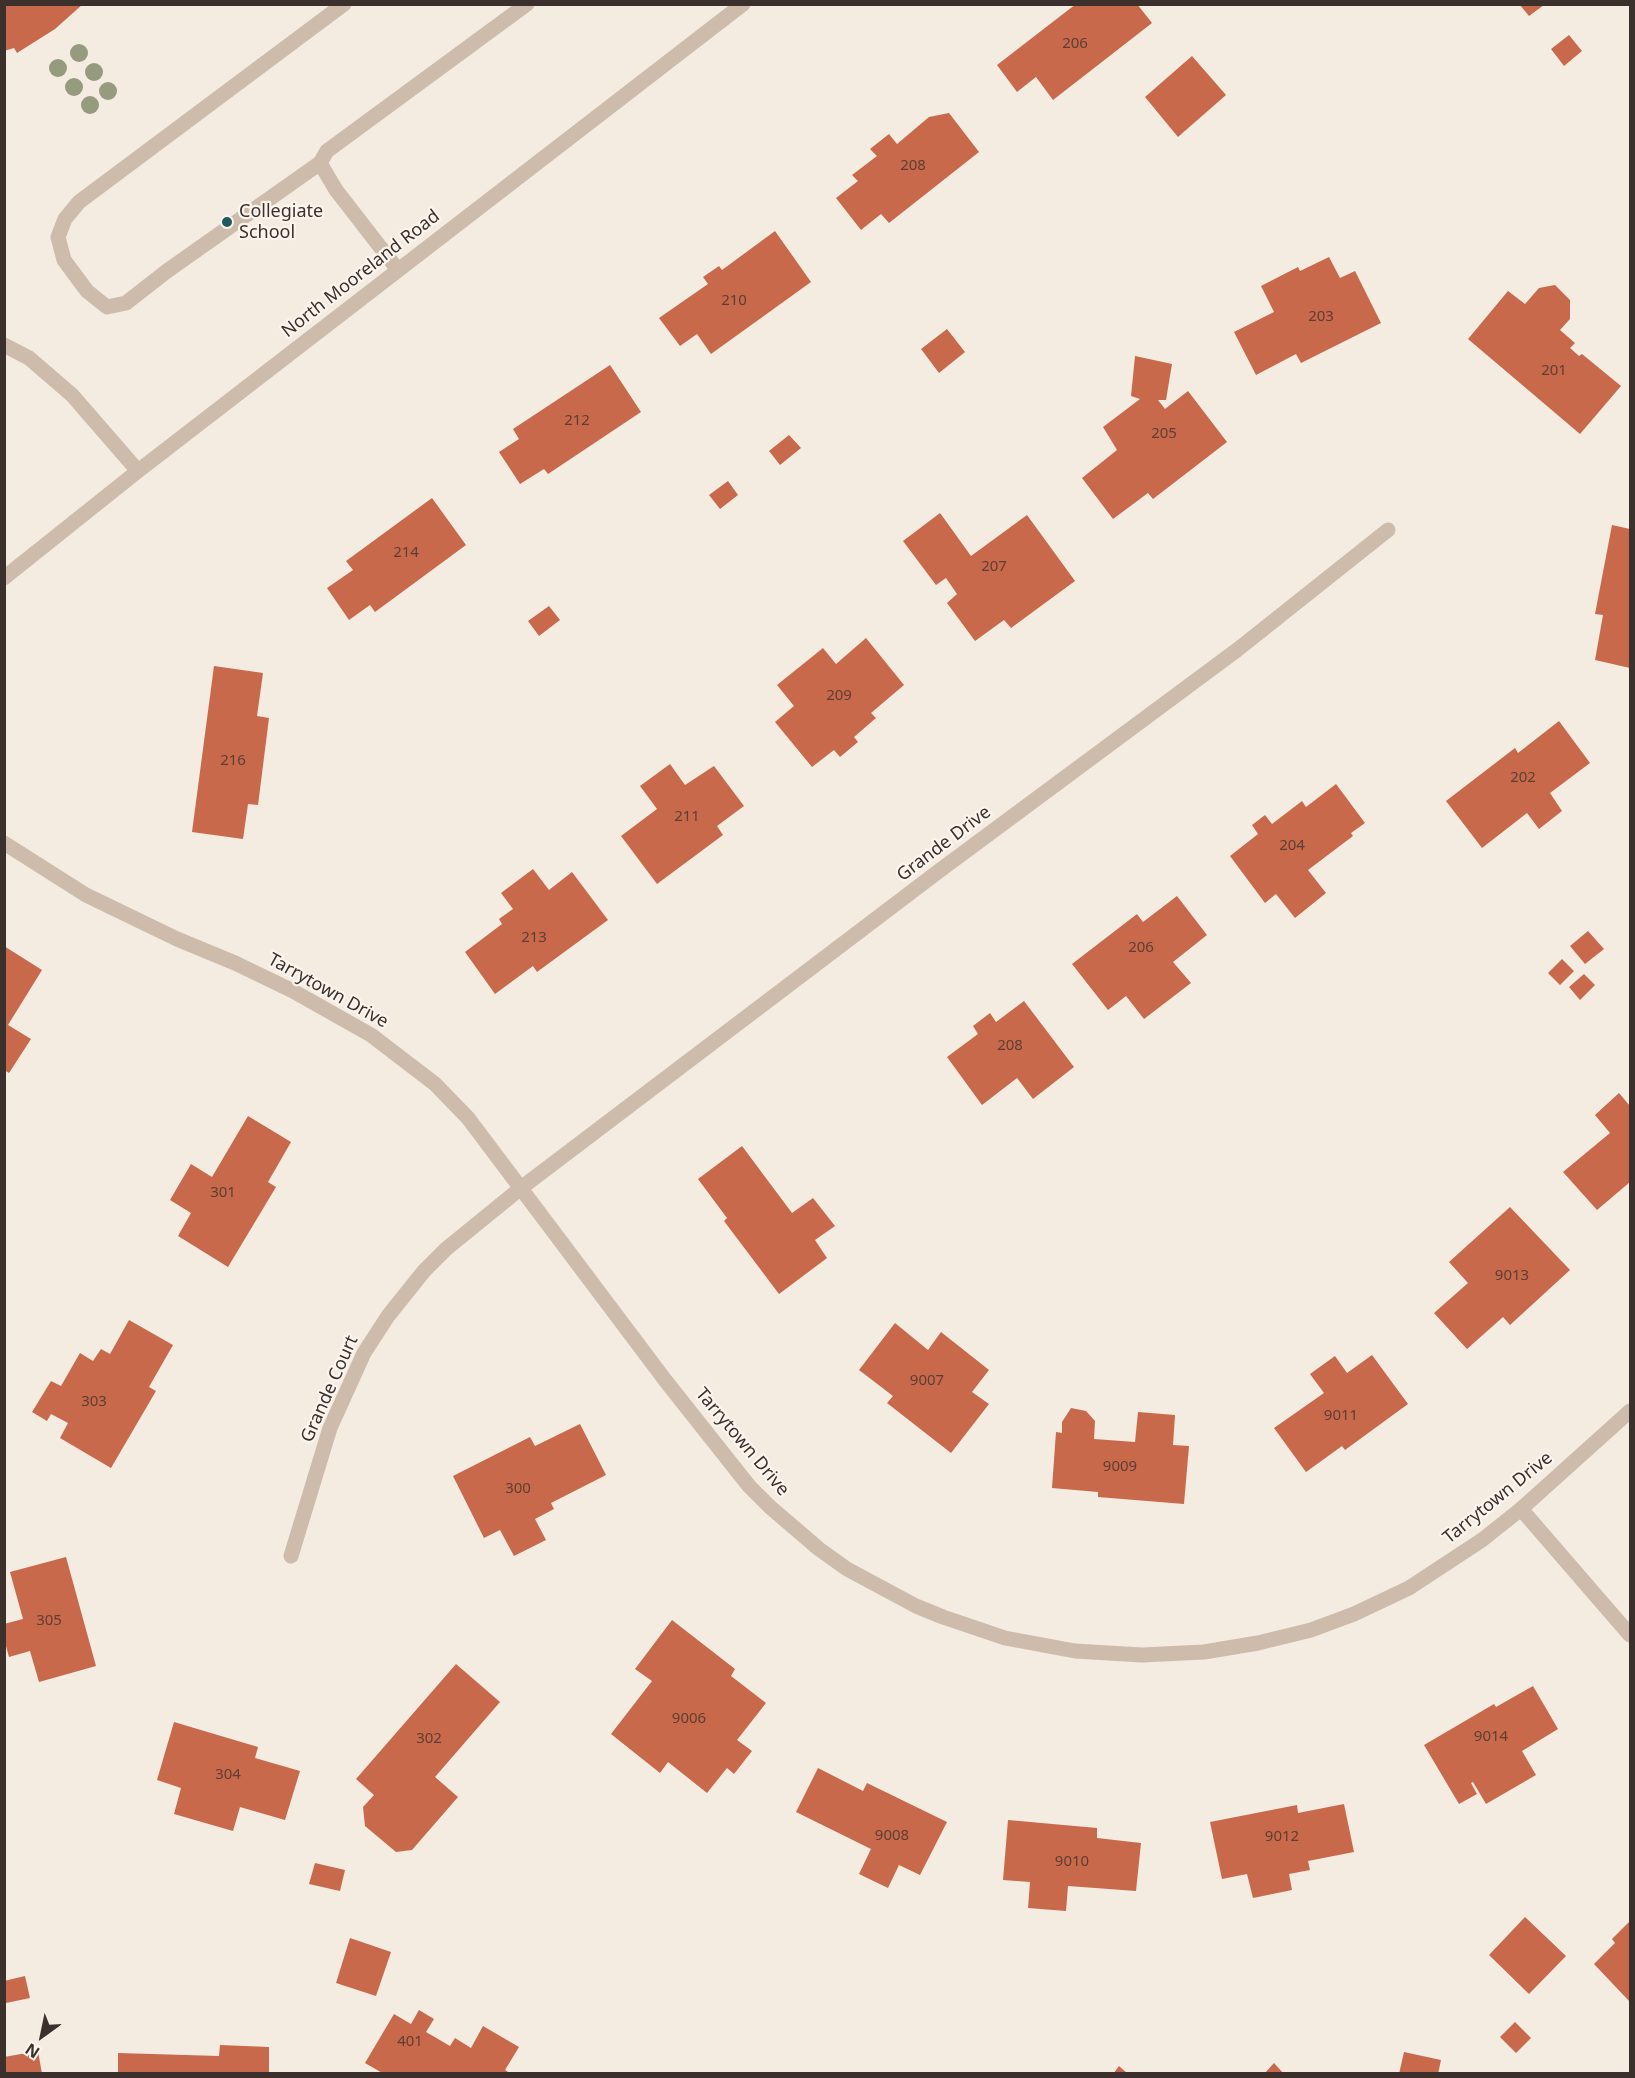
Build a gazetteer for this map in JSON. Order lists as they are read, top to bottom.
{
  "streets": {
    "street": [
      "North Mooreland Road",
      "Grande Drive",
      "Tarrytown Drive",
      "Grande Court"
    ]
  },
  "crossings": [
    ["Grande Drive", "Tarrytown Drive"],
    ["Grande Drive", "Grande Court"],
    ["Tarrytown Drive", "Grande Court"]
  ],
  "places": ["Collegiate School"],
  "house_numbers": [
    "206",
    "208",
    "210",
    "203",
    "201",
    "212",
    "205",
    "214",
    "207",
    "209",
    "216",
    "202",
    "211",
    "204",
    "213",
    "206",
    "208",
    "301",
    "9013",
    "9007",
    "303",
    "9011",
    "9009",
    "300",
    "305",
    "9006",
    "9014",
    "302",
    "304",
    "9008",
    "9012",
    "9010",
    "401"
  ],
  "north": "bottom left"
}
